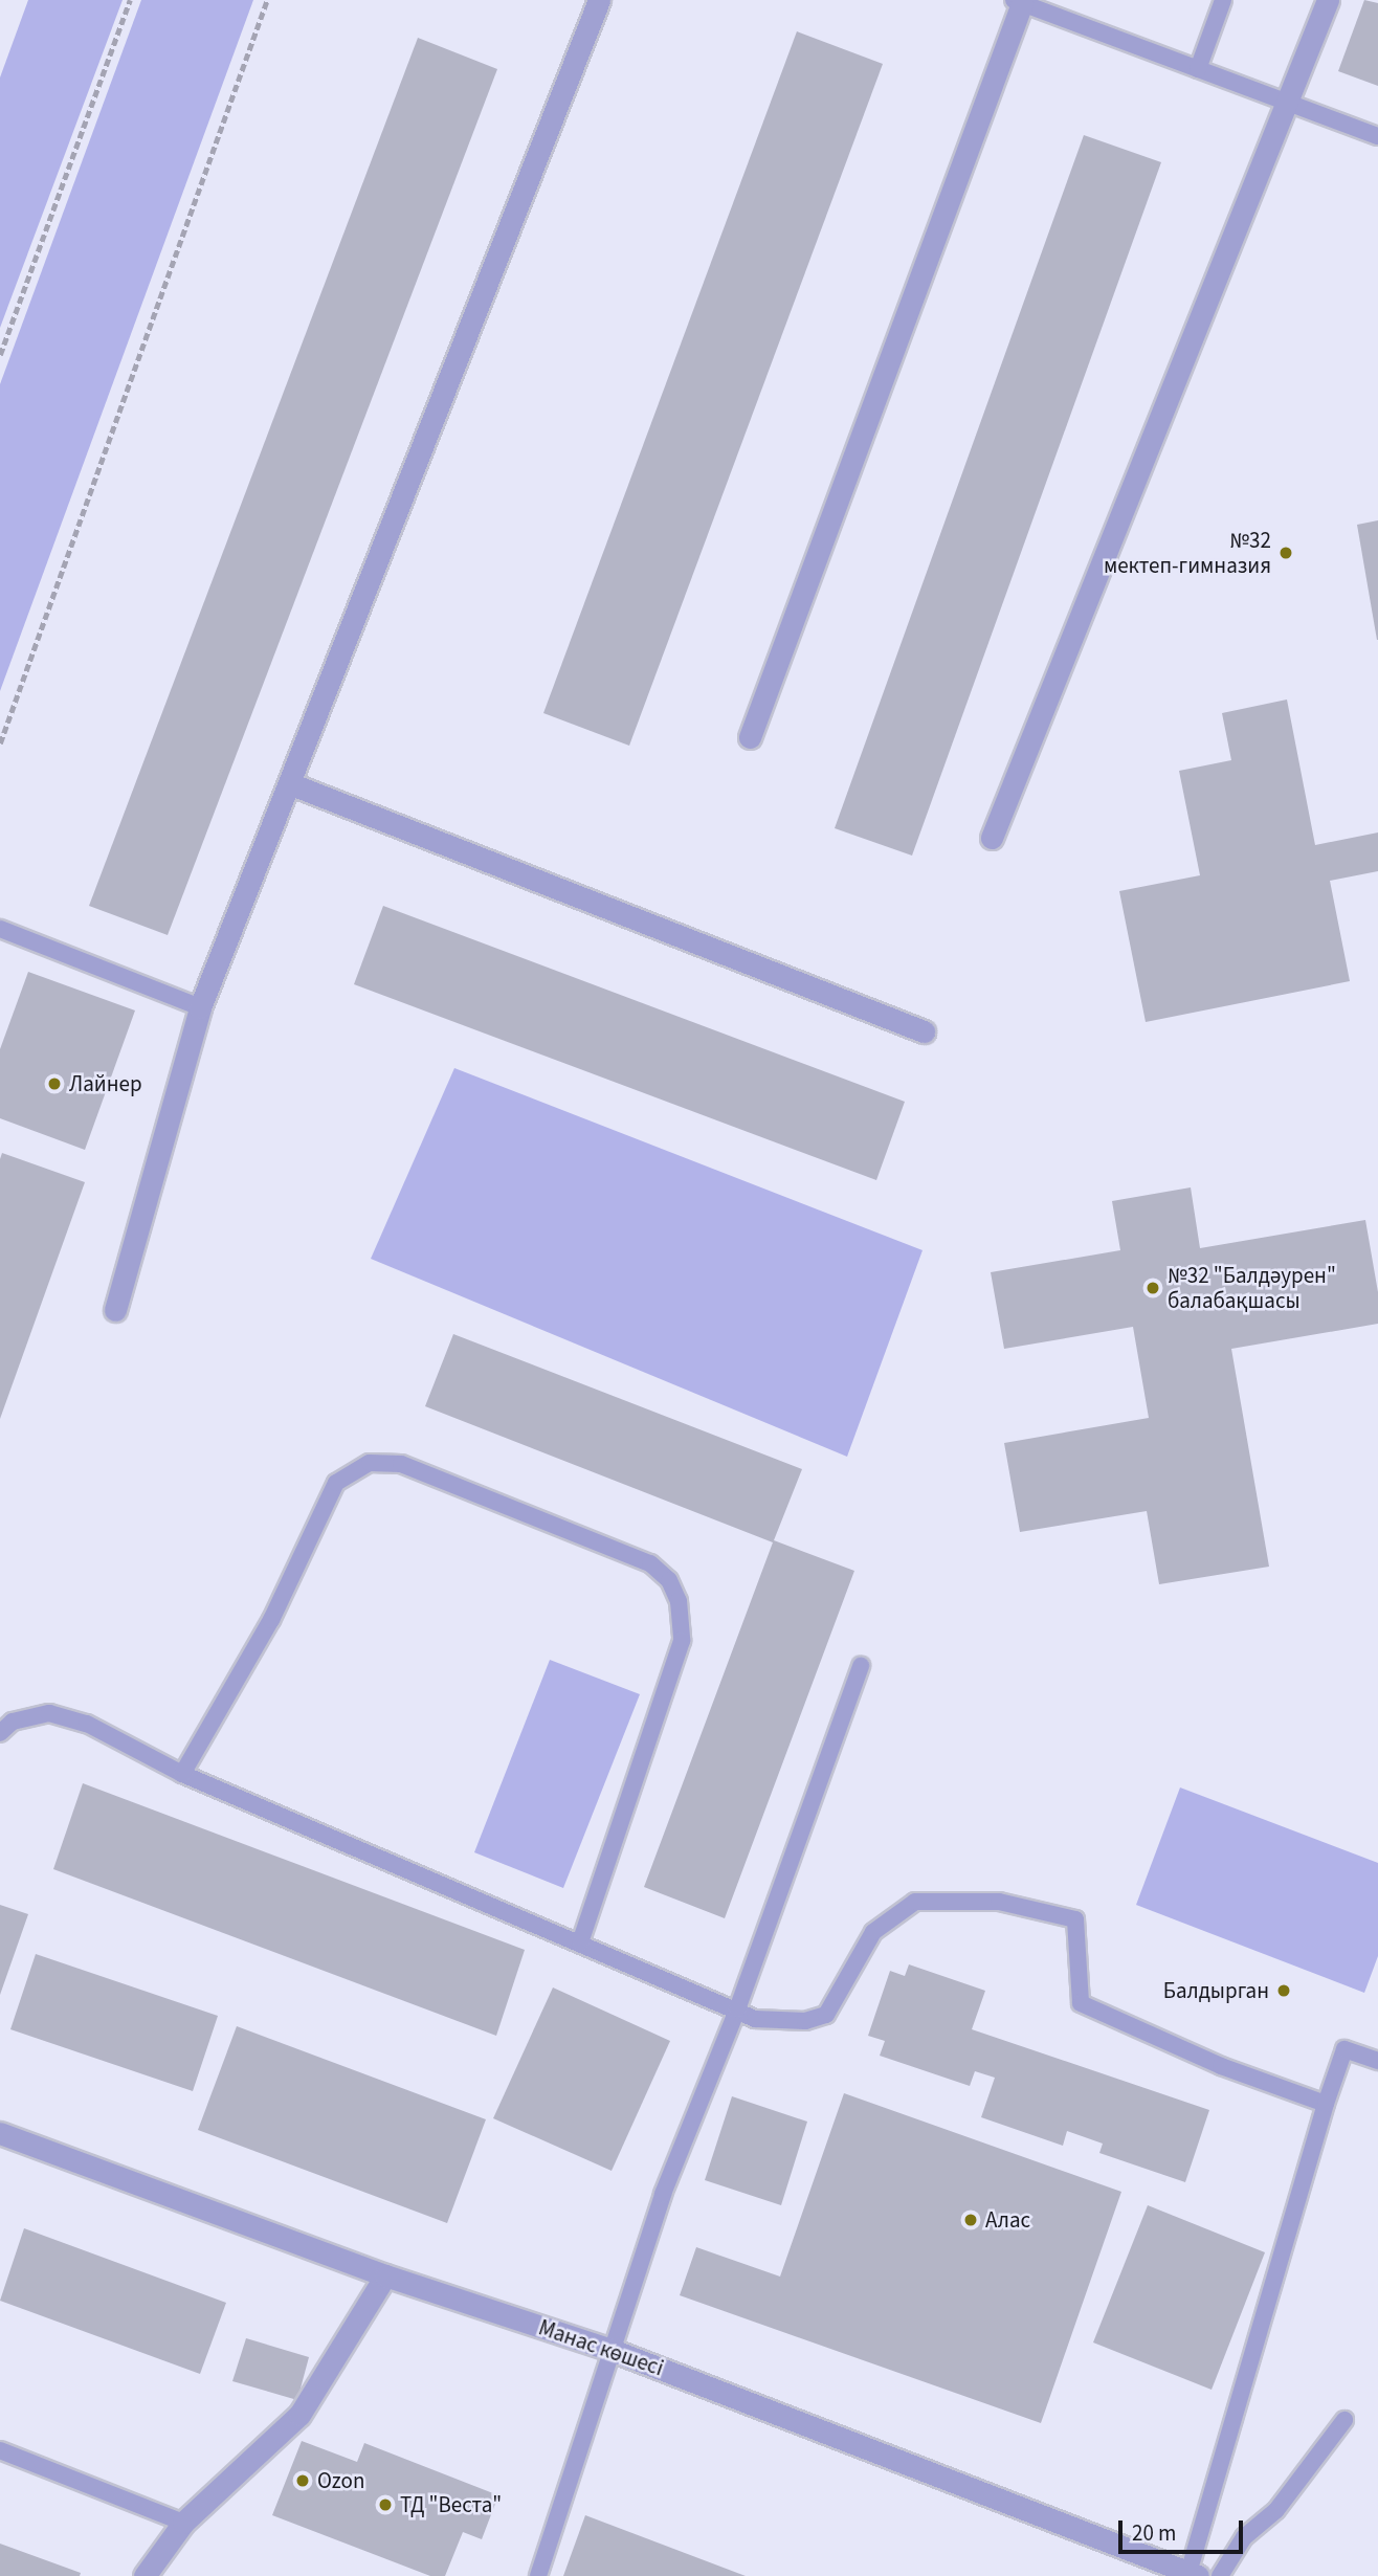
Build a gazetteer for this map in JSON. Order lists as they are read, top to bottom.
{
  "streets": {
    "street": ["Манас көшесі"]
  },
  "places": [
    "№32 мектеп-гимназия",
    "Лайнер",
    "№32 \"Балдәурен\" балабақшасы",
    "Балдырган",
    "Алас",
    "Ozon",
    "ТД \"Веста\""
  ],
  "scale_bar": "20 m"
}
